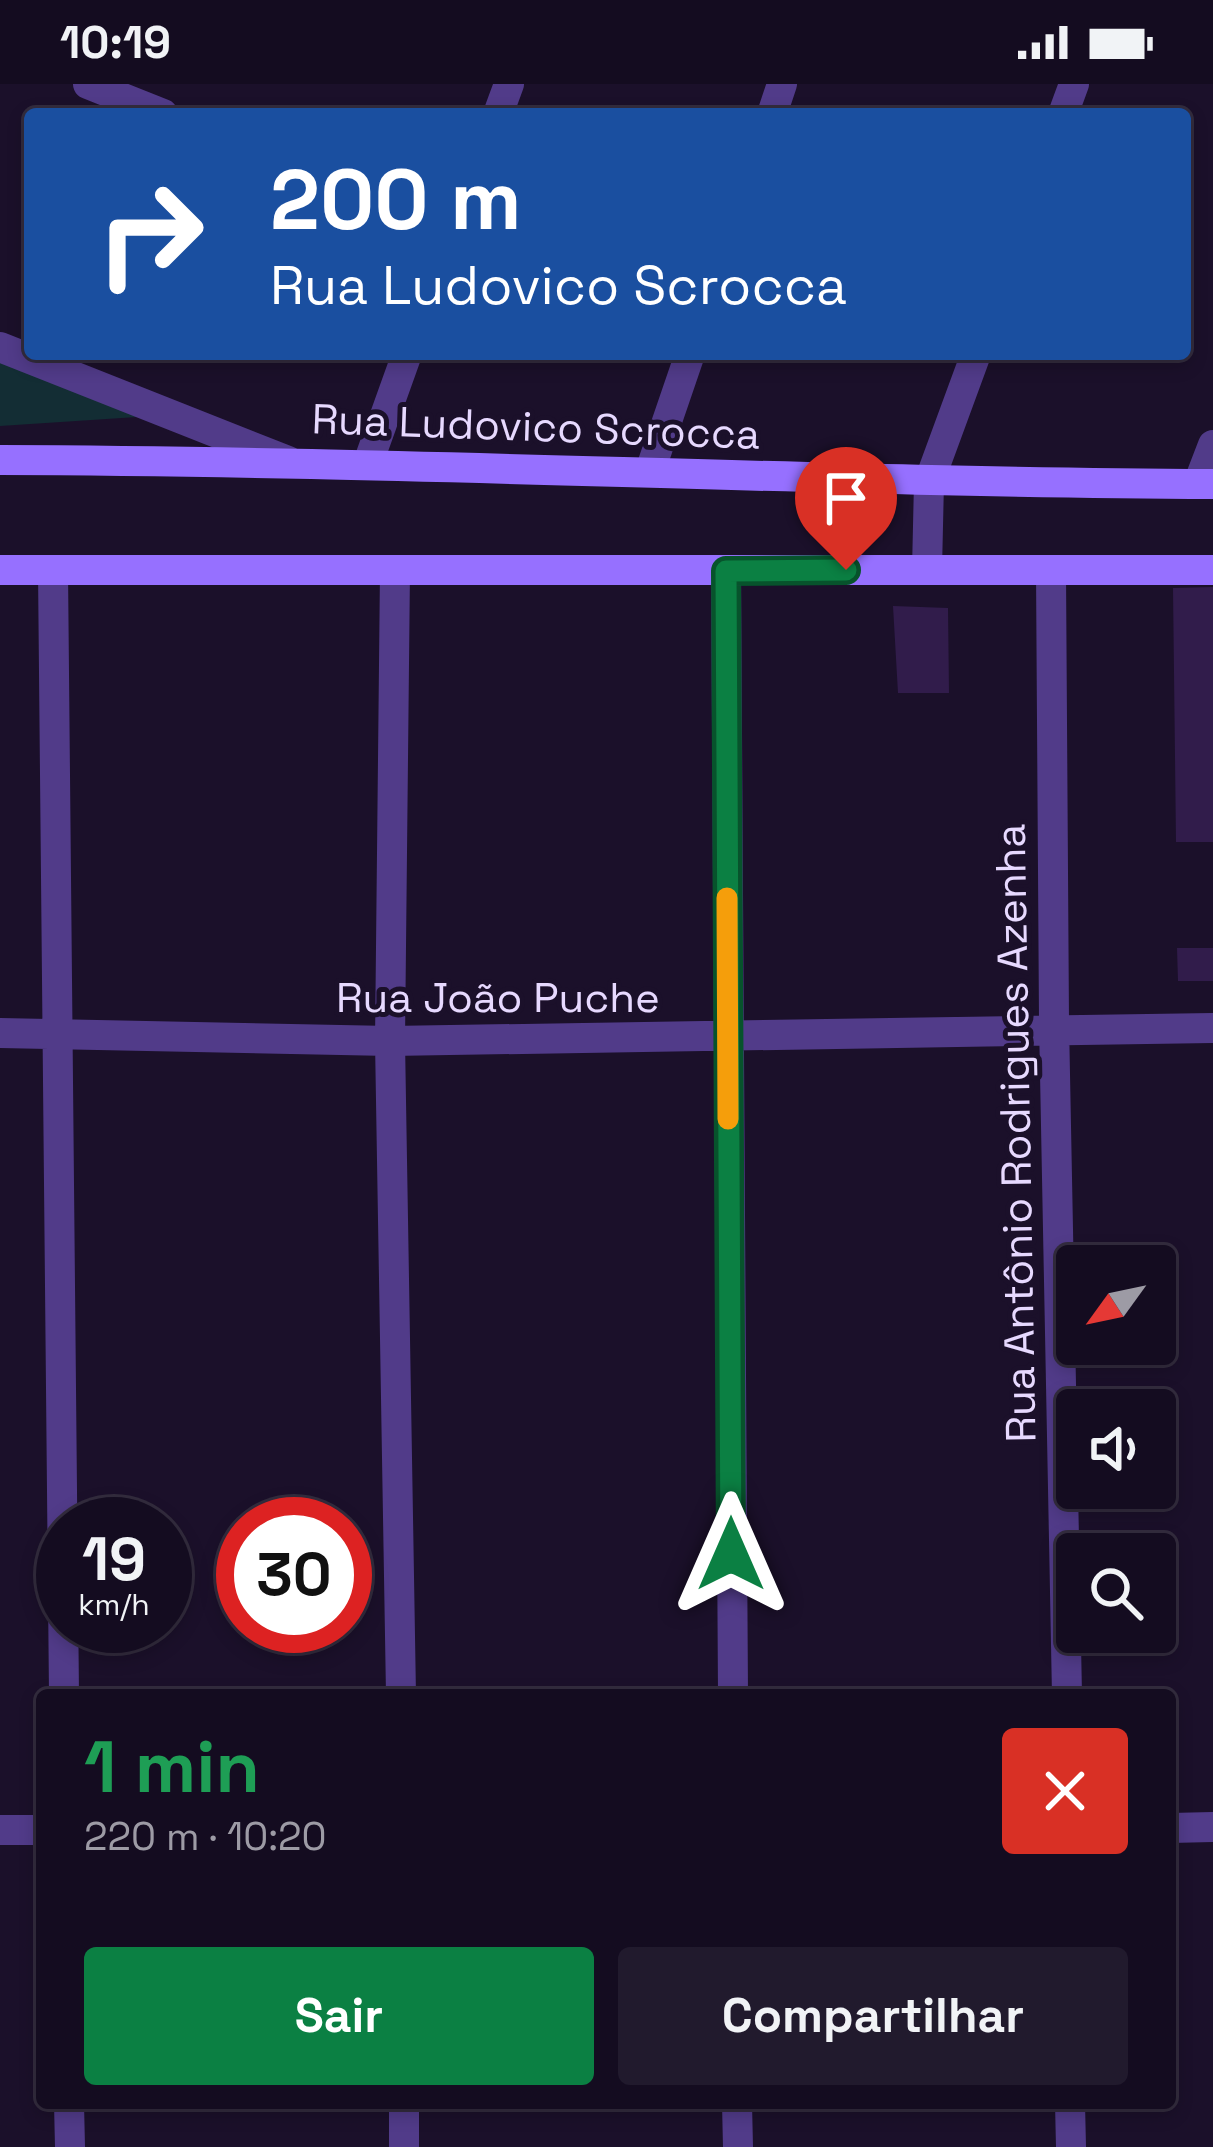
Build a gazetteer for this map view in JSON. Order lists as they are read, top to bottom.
{
  "streets": {
    "street": ["Rua Ludovico Scrocca", "Rua João Puche", "Rua Antônio Rodrigues Azenha"]
  },
  "crossings": [
    ["Rua João Puche", "Rua Antônio Rodrigues Azenha"]
  ],
  "north": "bottom left",
  "page": {
    "status": "10:19",
    "turn": ["200 m", "Rua Ludovico Scrocca"],
    "speed": "19 km/h",
    "limit": "30",
    "heading": ["1 min", "220 m · 10:20"],
    "buttons": ["Sair", "Compartilhar"]
  }
}
